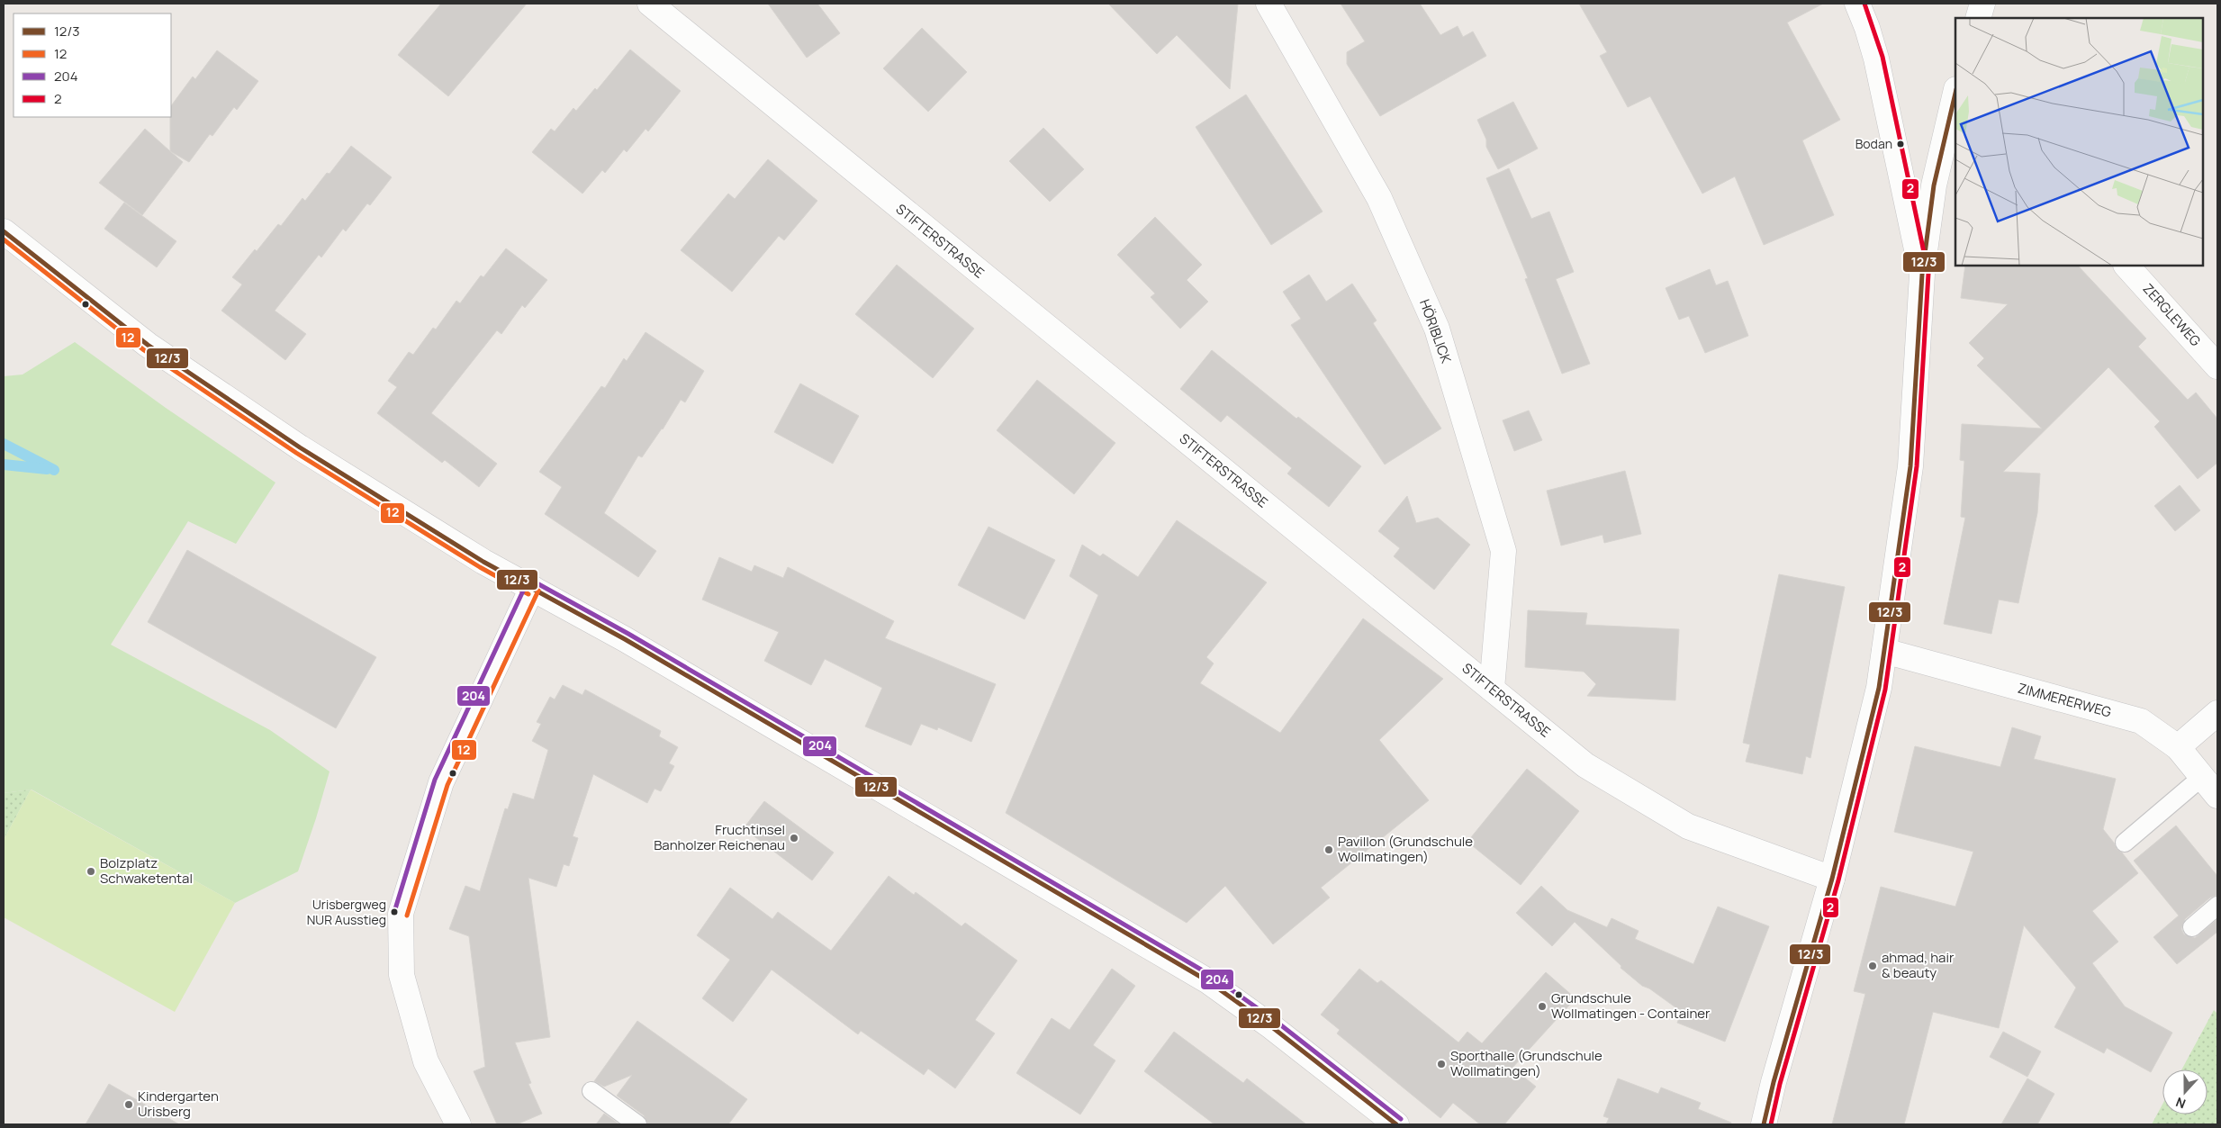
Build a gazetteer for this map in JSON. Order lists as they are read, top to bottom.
{
  "streets": {
    "street": [
      "STIFTERSTRASSE",
      "ZERGLEWEG",
      "HÖRIBLICK",
      "ZIMMERERWEG"
    ]
  },
  "crossings": [
    ["STIFTERSTRASSE", "HÖRIBLICK"]
  ],
  "places": [
    "Bodan",
    "Fruchtinsel Banholzer Reichenau",
    "Pavillon (Grundschule Wollmatingen)",
    "Bolzplatz Schwaketental",
    "Urisbergweg NUR Ausstieg",
    "ahmad, hair & beauty",
    "Grundschule Wollmatingen - Container",
    "Sporthalle (Grundschule Wollmatingen)",
    "Kindergarten Urisberg"
  ],
  "lines": [
    "transit line 2",
    "transit line 12/3",
    "transit line 12",
    "transit line 204"
  ],
  "legend": [
    "12/3",
    "12",
    "204",
    "2"
  ],
  "north": "bottom"
}
